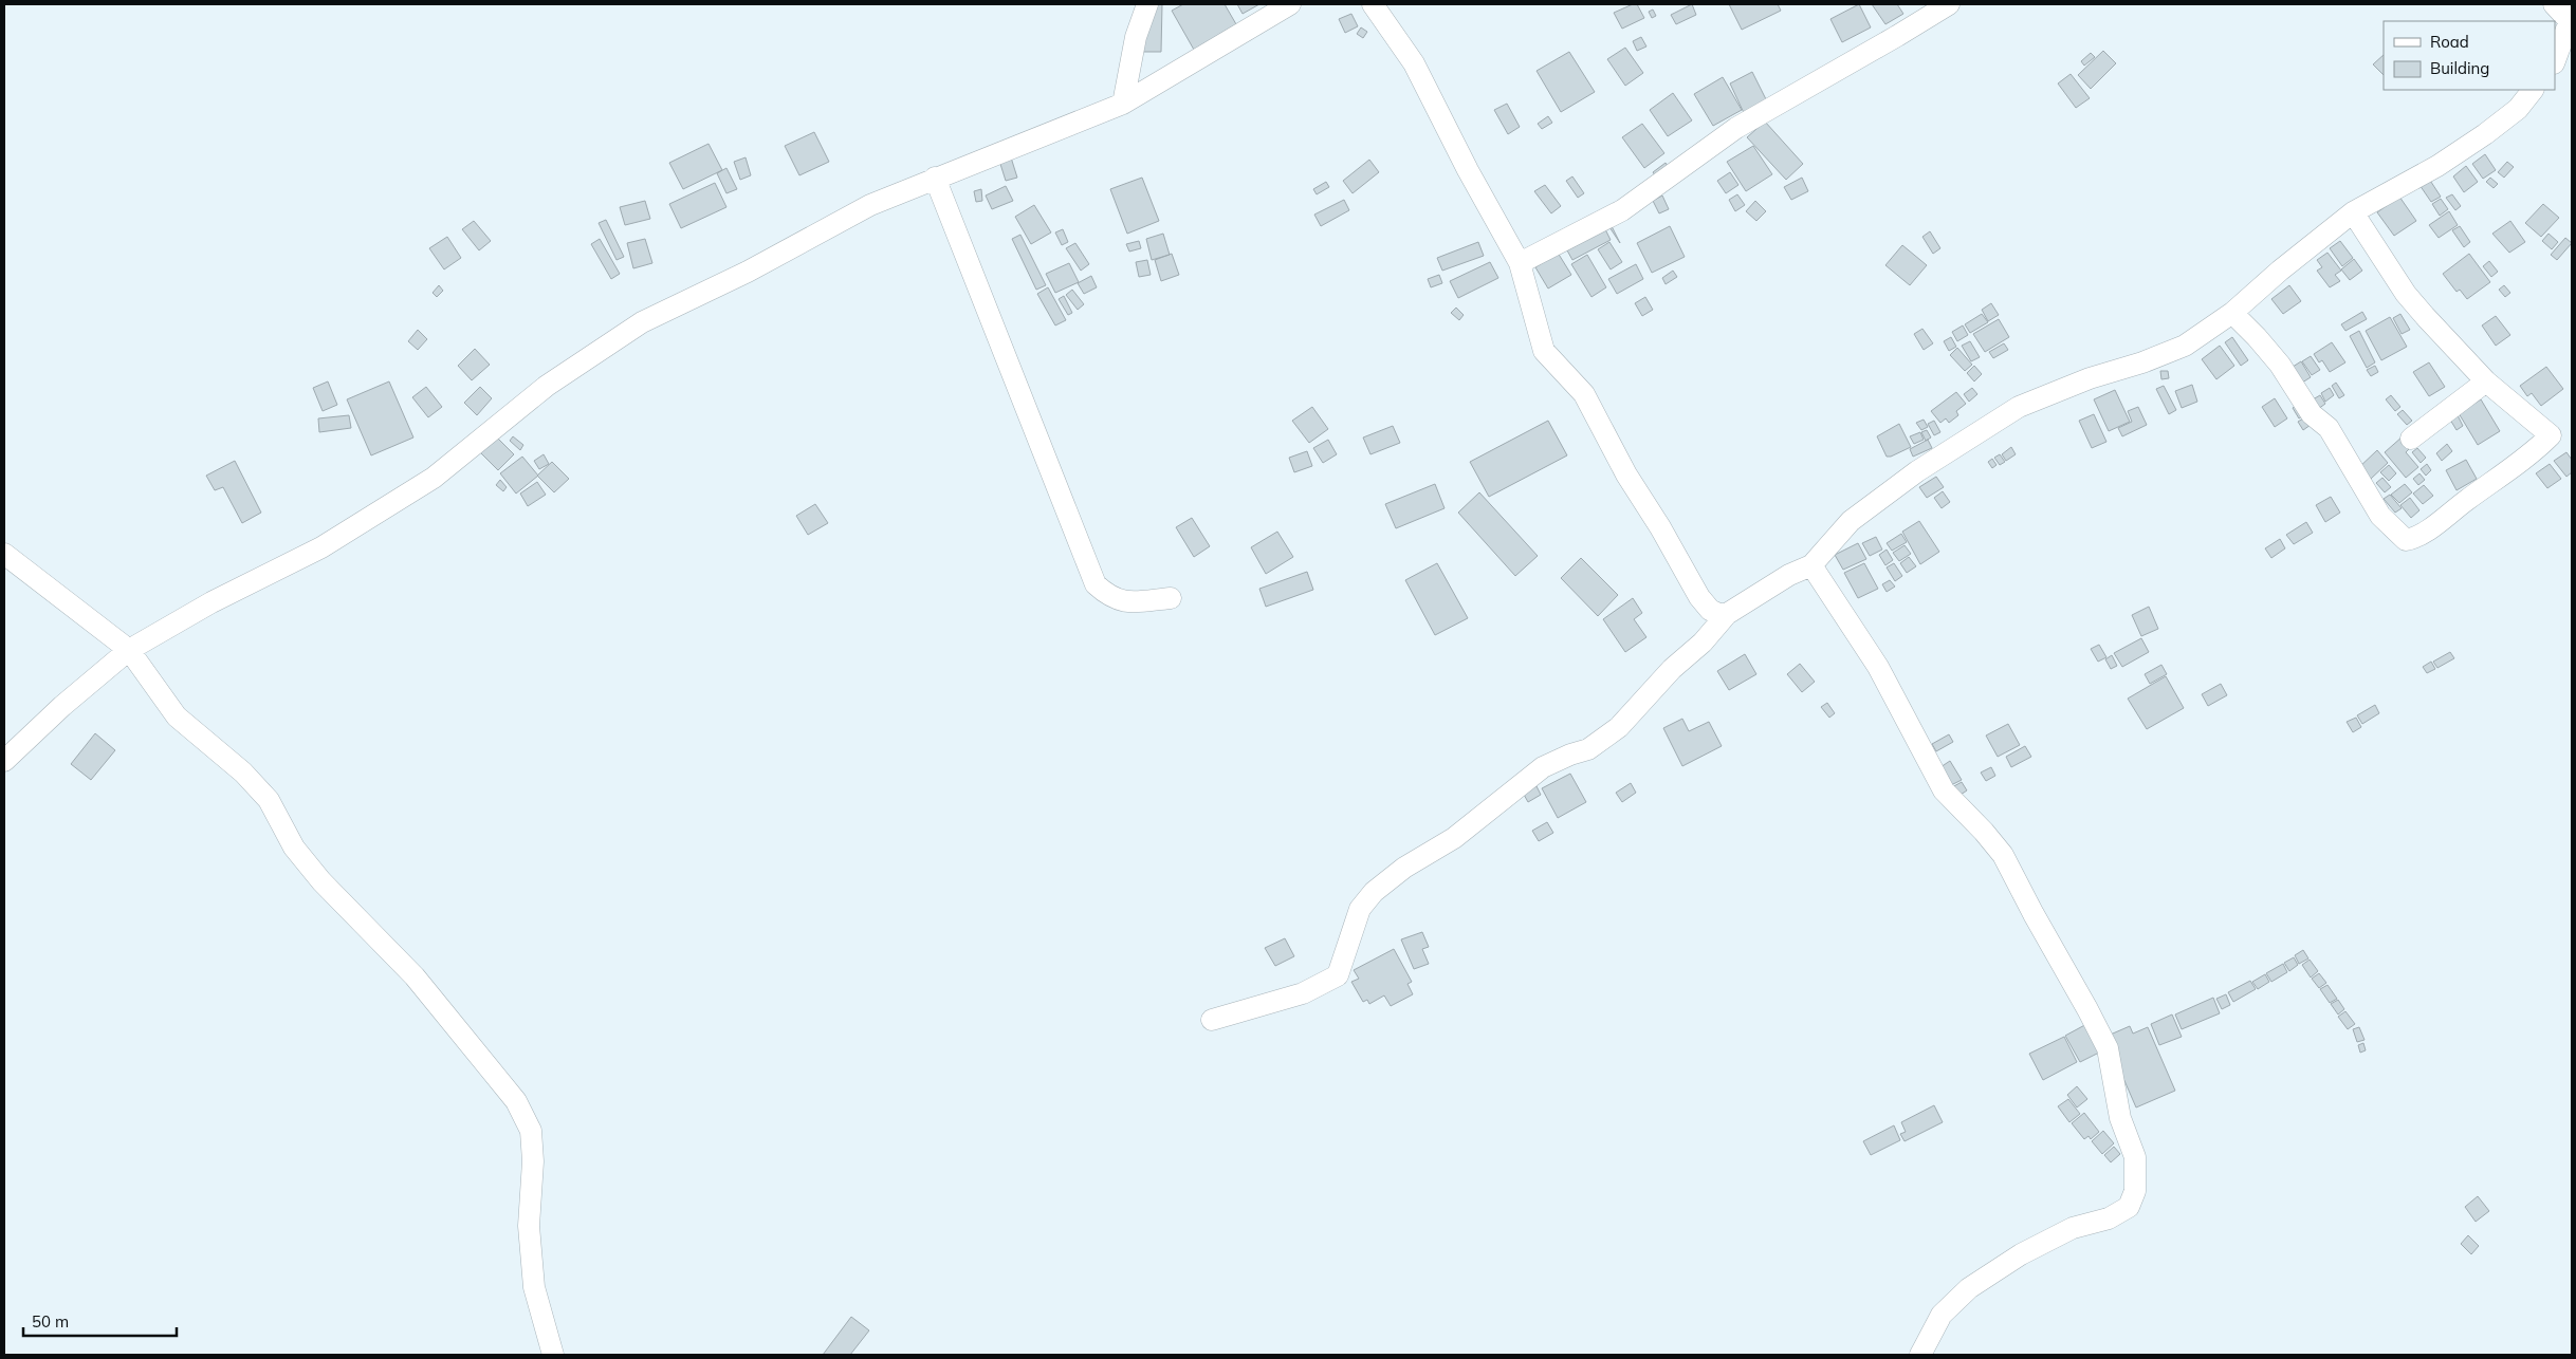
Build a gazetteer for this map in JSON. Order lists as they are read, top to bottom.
{
  "legend": ["Road", "Building"],
  "scale_bar": "50 m"
}
